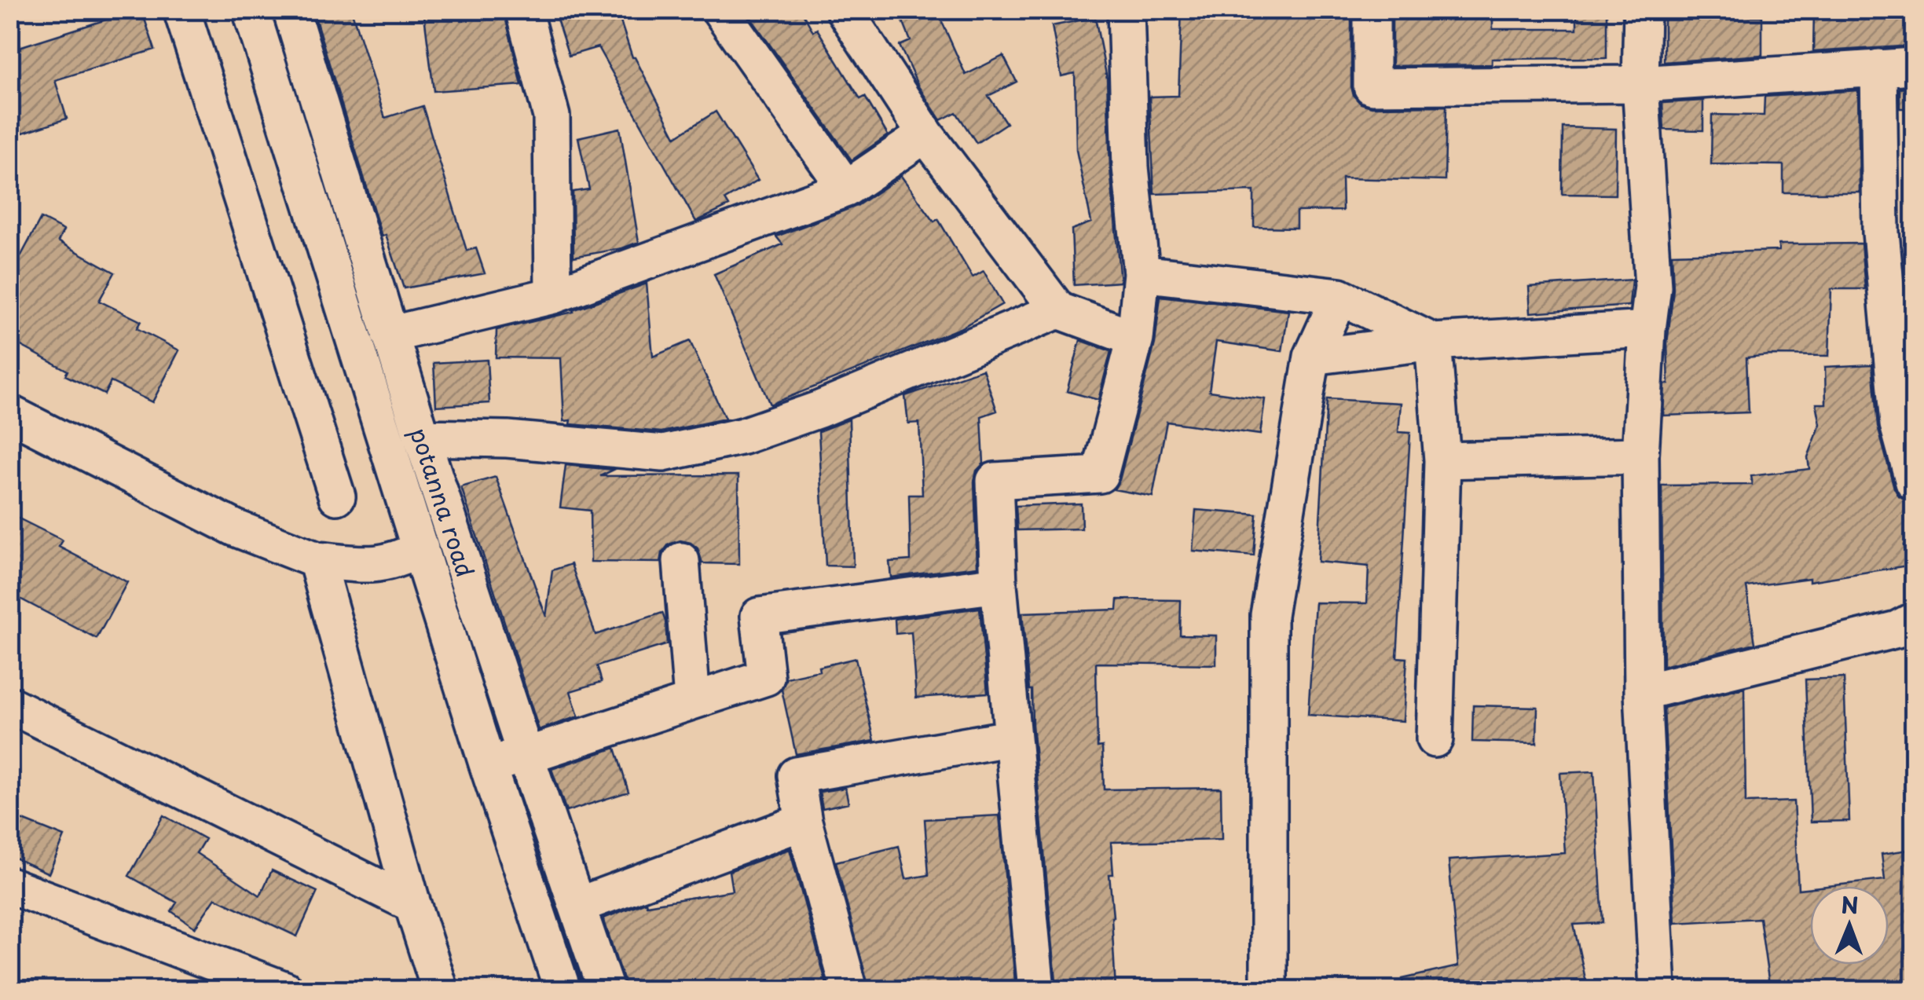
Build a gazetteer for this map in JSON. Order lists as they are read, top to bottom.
{
  "streets": {
    "street": ["potanna road"]
  },
  "north": "top"
}
